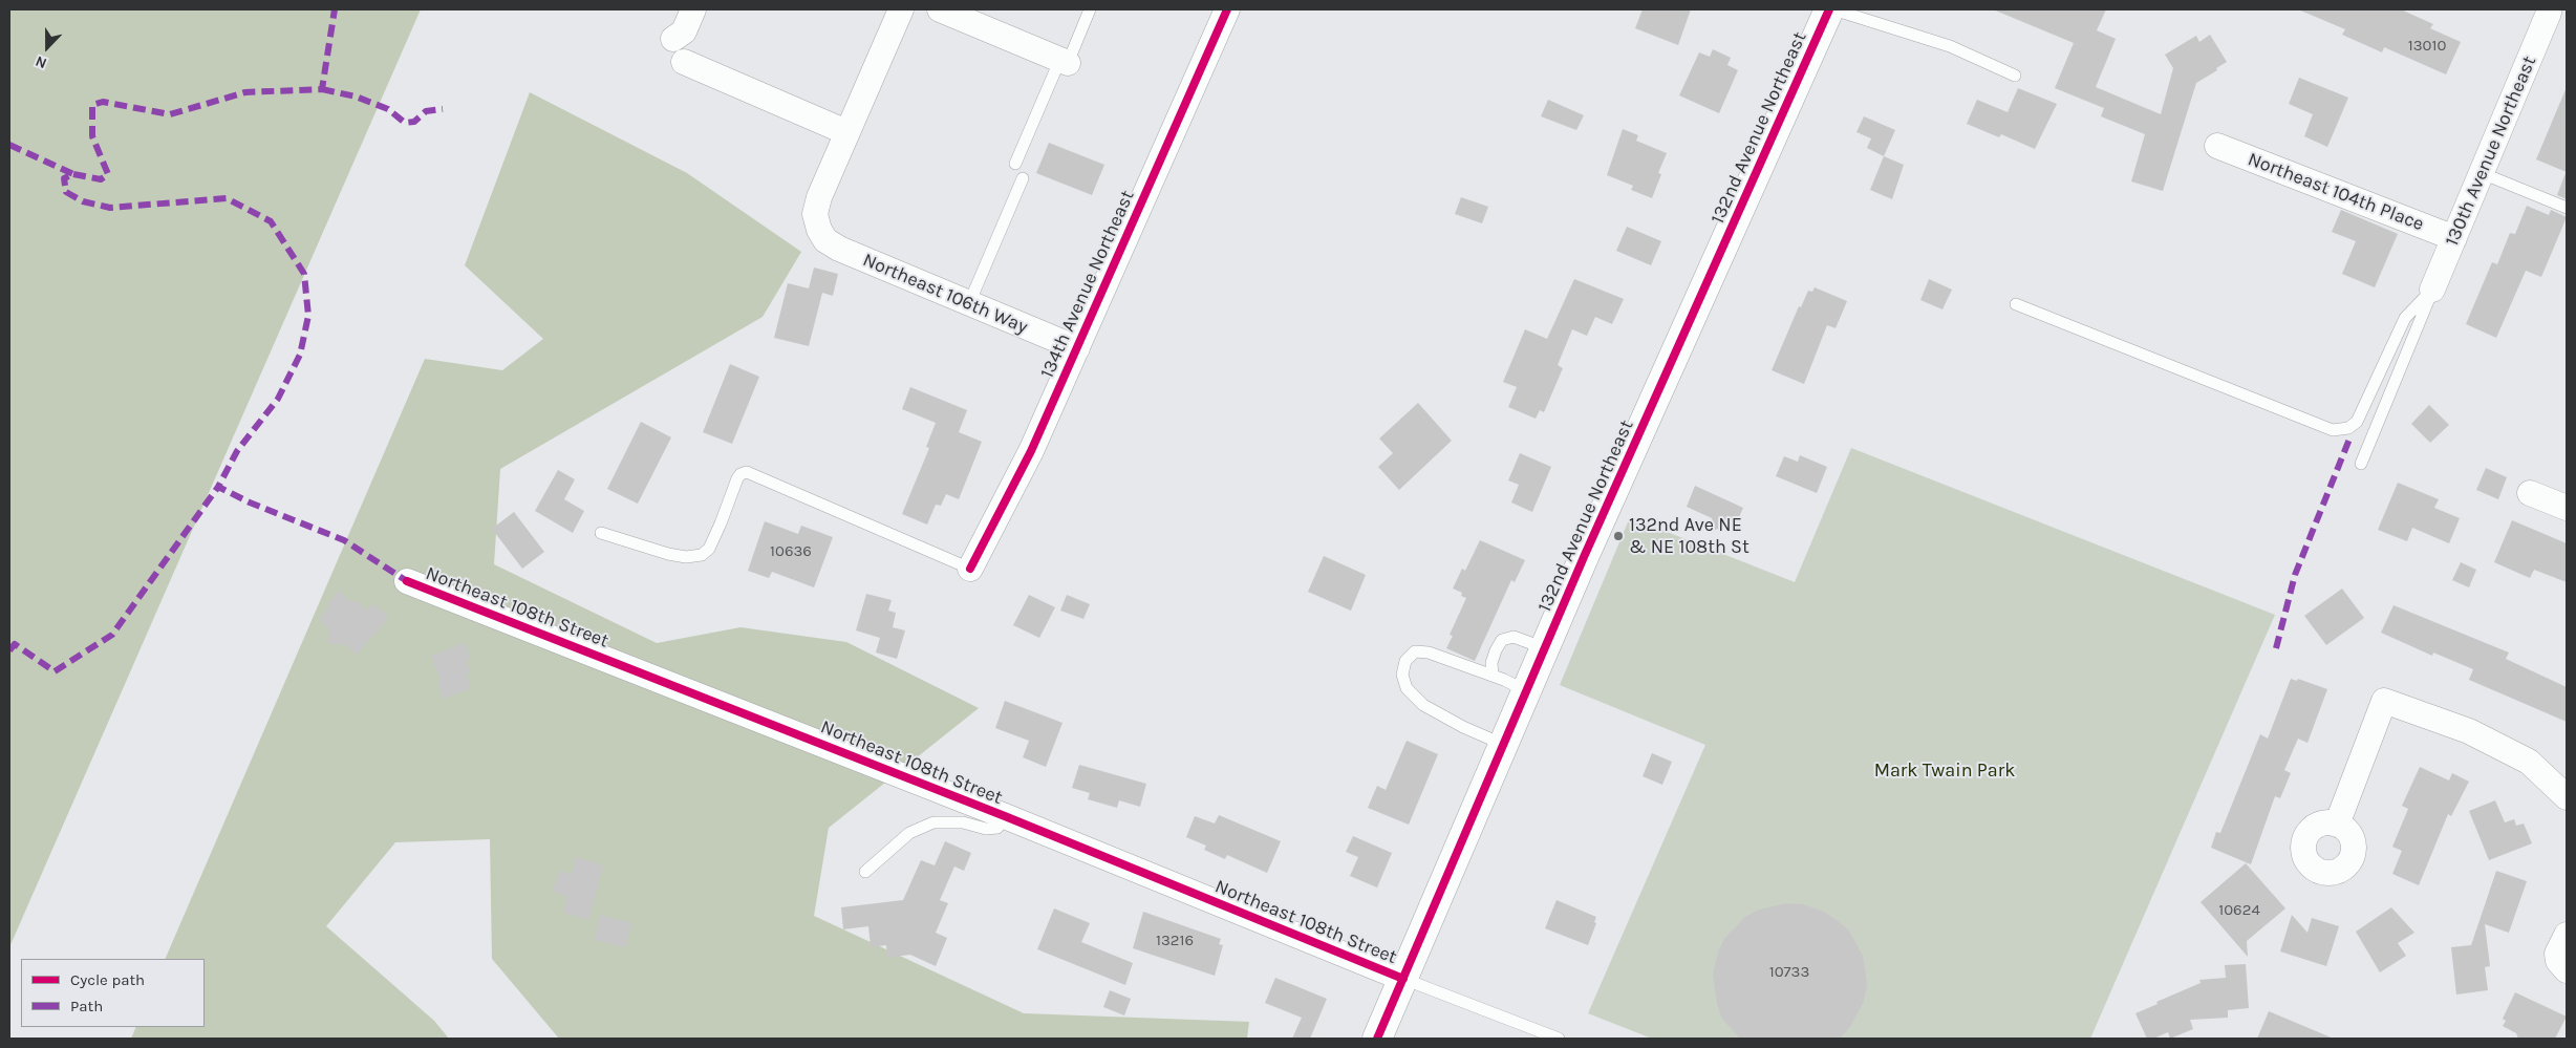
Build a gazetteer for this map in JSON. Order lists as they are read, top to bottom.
{
  "streets": {
    "street": [
      "132nd Avenue Northeast",
      "130th Avenue Northeast",
      "Northeast 104th Place",
      "134th Avenue Northeast",
      "Northeast 106th Way",
      "Northeast 108th Street"
    ]
  },
  "crossings": [
    ["132nd Avenue Northeast", "Northeast 108th Street"],
    ["130th Avenue Northeast", "Northeast 104th Place"],
    ["134th Avenue Northeast", "Northeast 106th Way"]
  ],
  "parks": ["Mark Twain Park"],
  "places": ["132nd Ave NE & NE 108th St"],
  "house_numbers": [
    "13010",
    "10636",
    "10624",
    "13216",
    "10733"
  ],
  "legend": ["Cycle path", "Path"],
  "north": "bottom"
}
